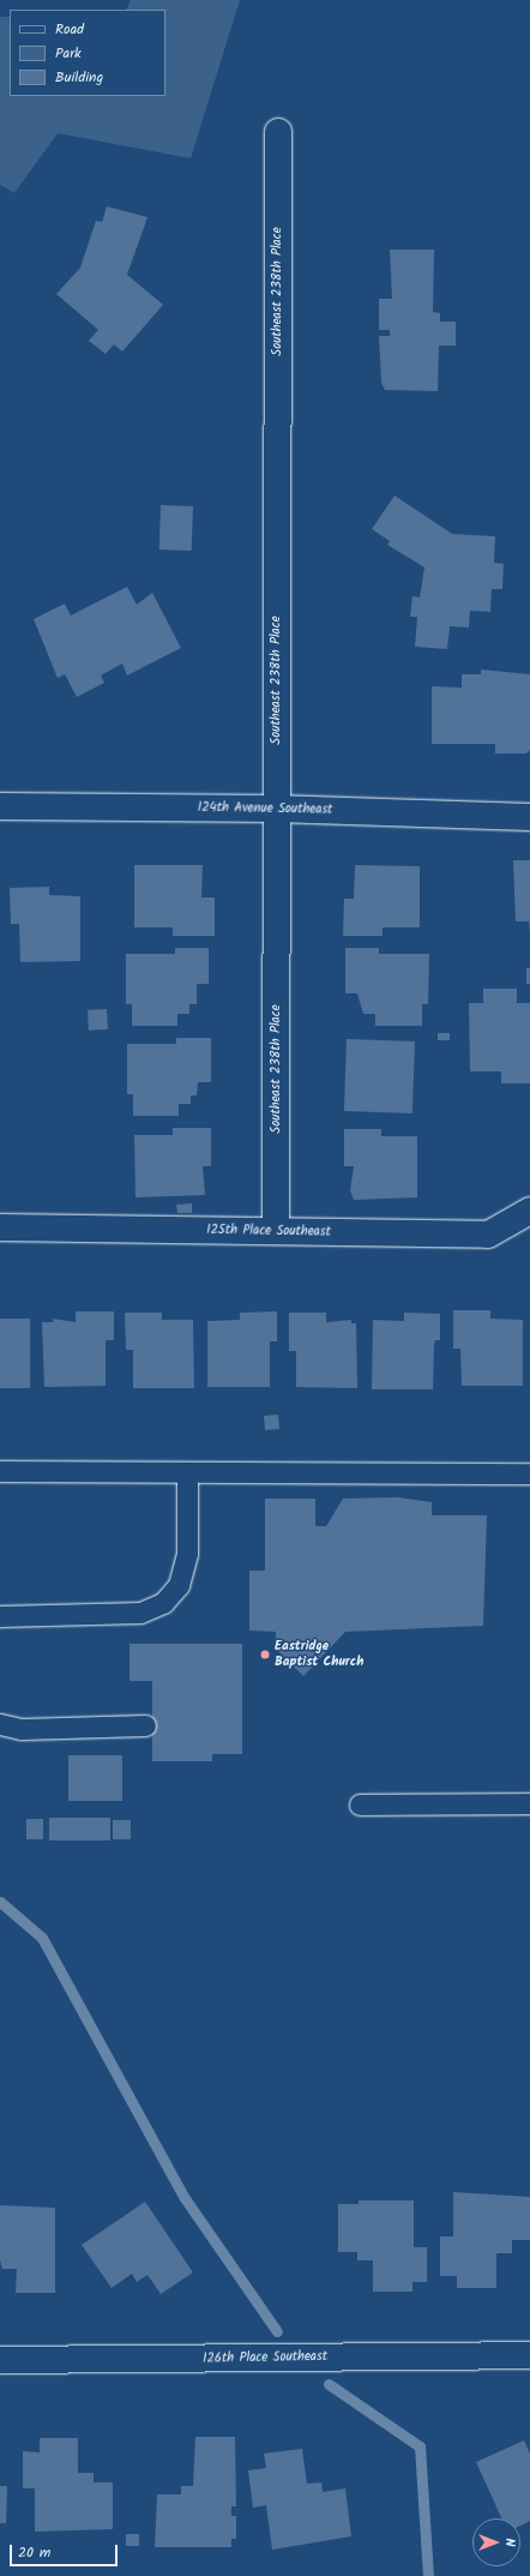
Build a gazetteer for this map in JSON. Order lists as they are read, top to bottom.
{
  "streets": {
    "street": [
      "Southeast 238th Place",
      "124th Avenue Southeast",
      "125th Place Southeast",
      "126th Place Southeast"
    ]
  },
  "crossings": [
    ["Southeast 238th Place", "124th Avenue Southeast"],
    ["Southeast 238th Place", "125th Place Southeast"]
  ],
  "places": ["Eastridge Baptist Church"],
  "legend": ["Road", "Park", "Building"],
  "scale_bar": "20 m",
  "north": "right"
}
